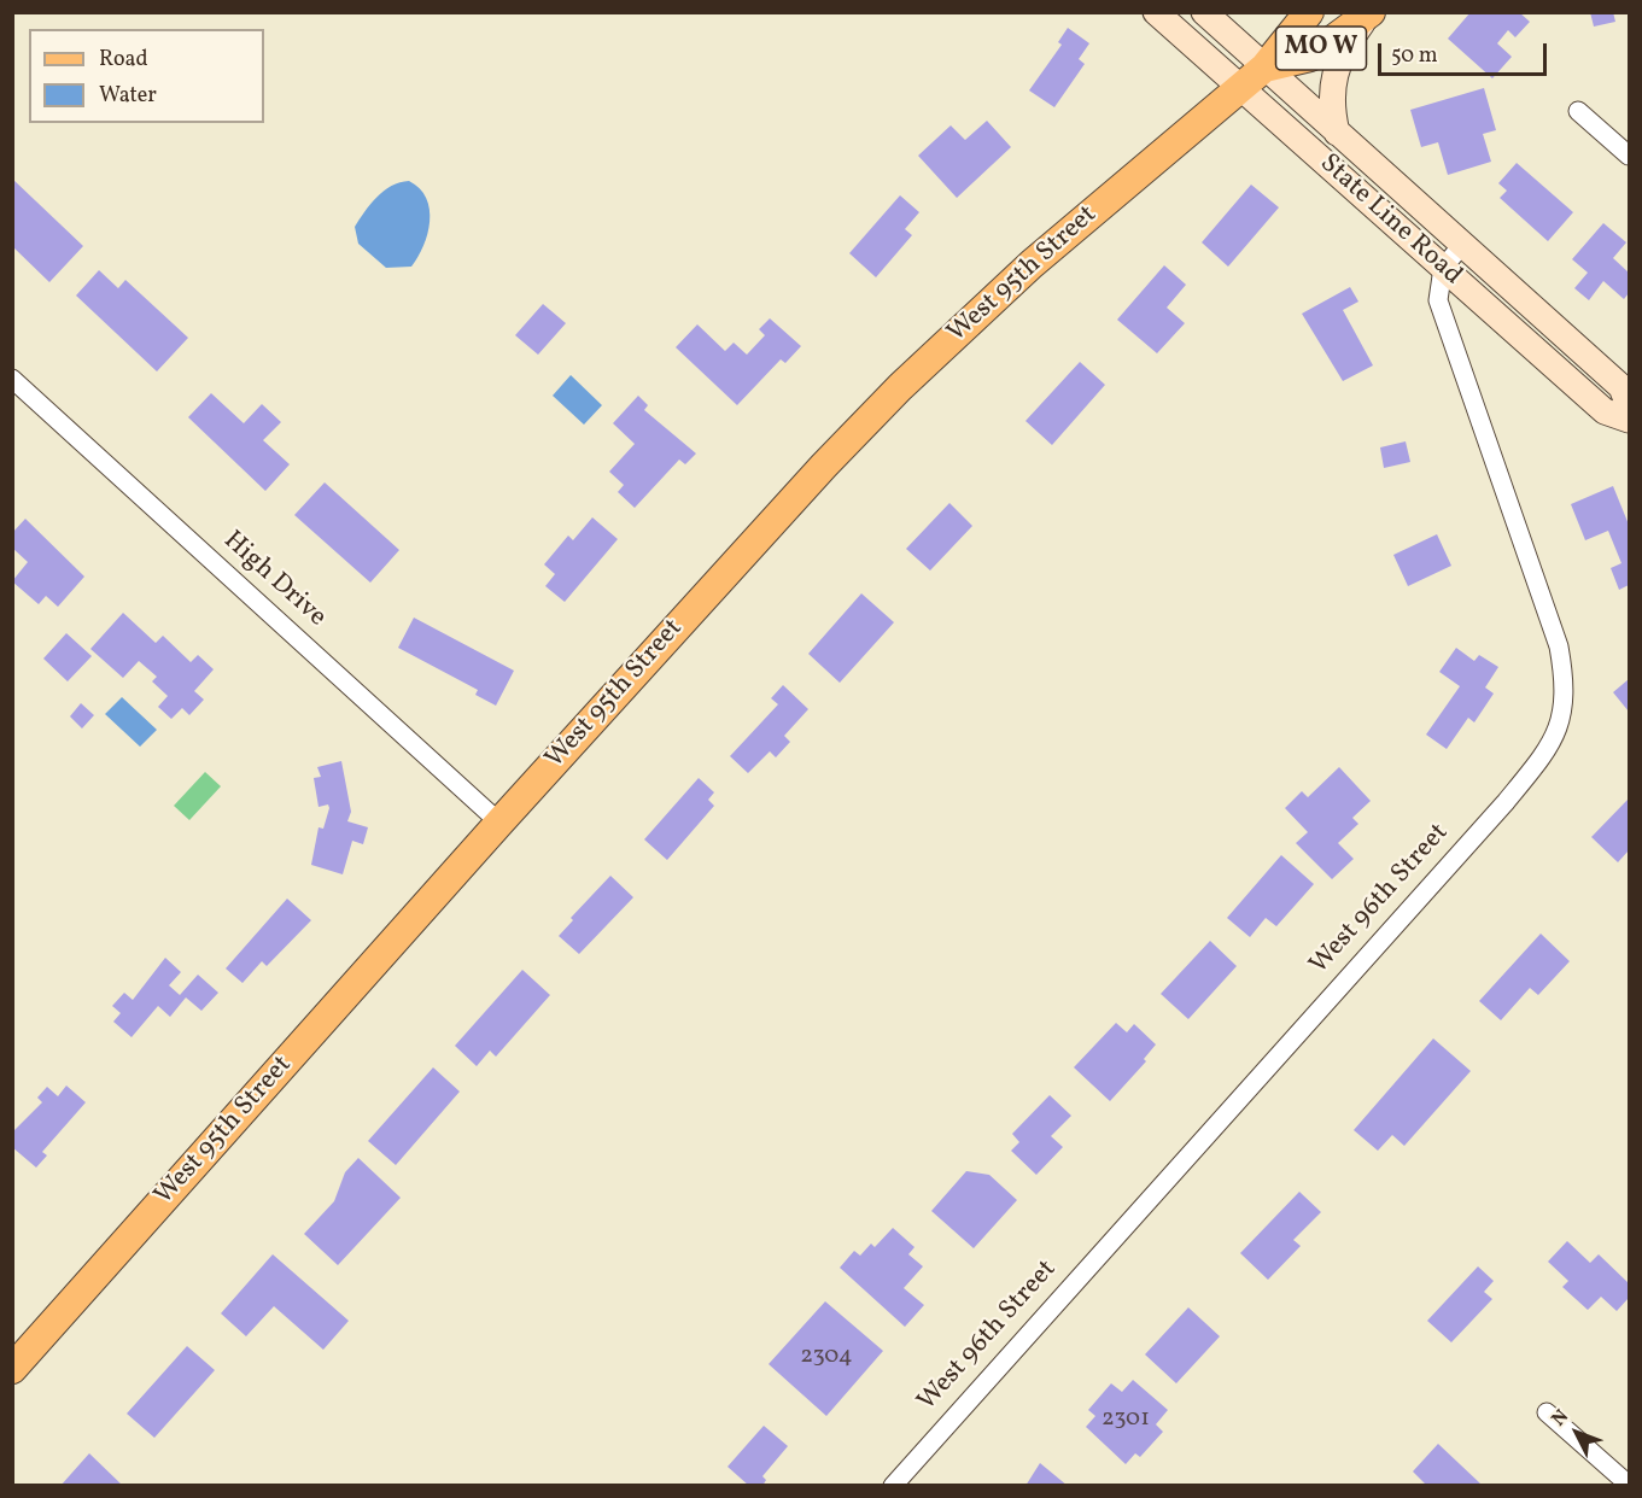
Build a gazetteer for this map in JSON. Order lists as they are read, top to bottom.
{
  "streets": {
    "main road": ["MO W", "State Line Road", "West 95th Street"],
    "street": ["High Drive", "West 96th Street"]
  },
  "crossings": [
    ["MO W", "State Line Road"],
    ["MO W", "West 95th Street"],
    ["State Line Road", "West 95th Street"],
    ["State Line Road", "West 96th Street"],
    ["West 95th Street", "High Drive"]
  ],
  "house_numbers": ["2304", "2301"],
  "legend": ["Road", "Water"],
  "scale_bar": "50 m",
  "north": "top left"
}
